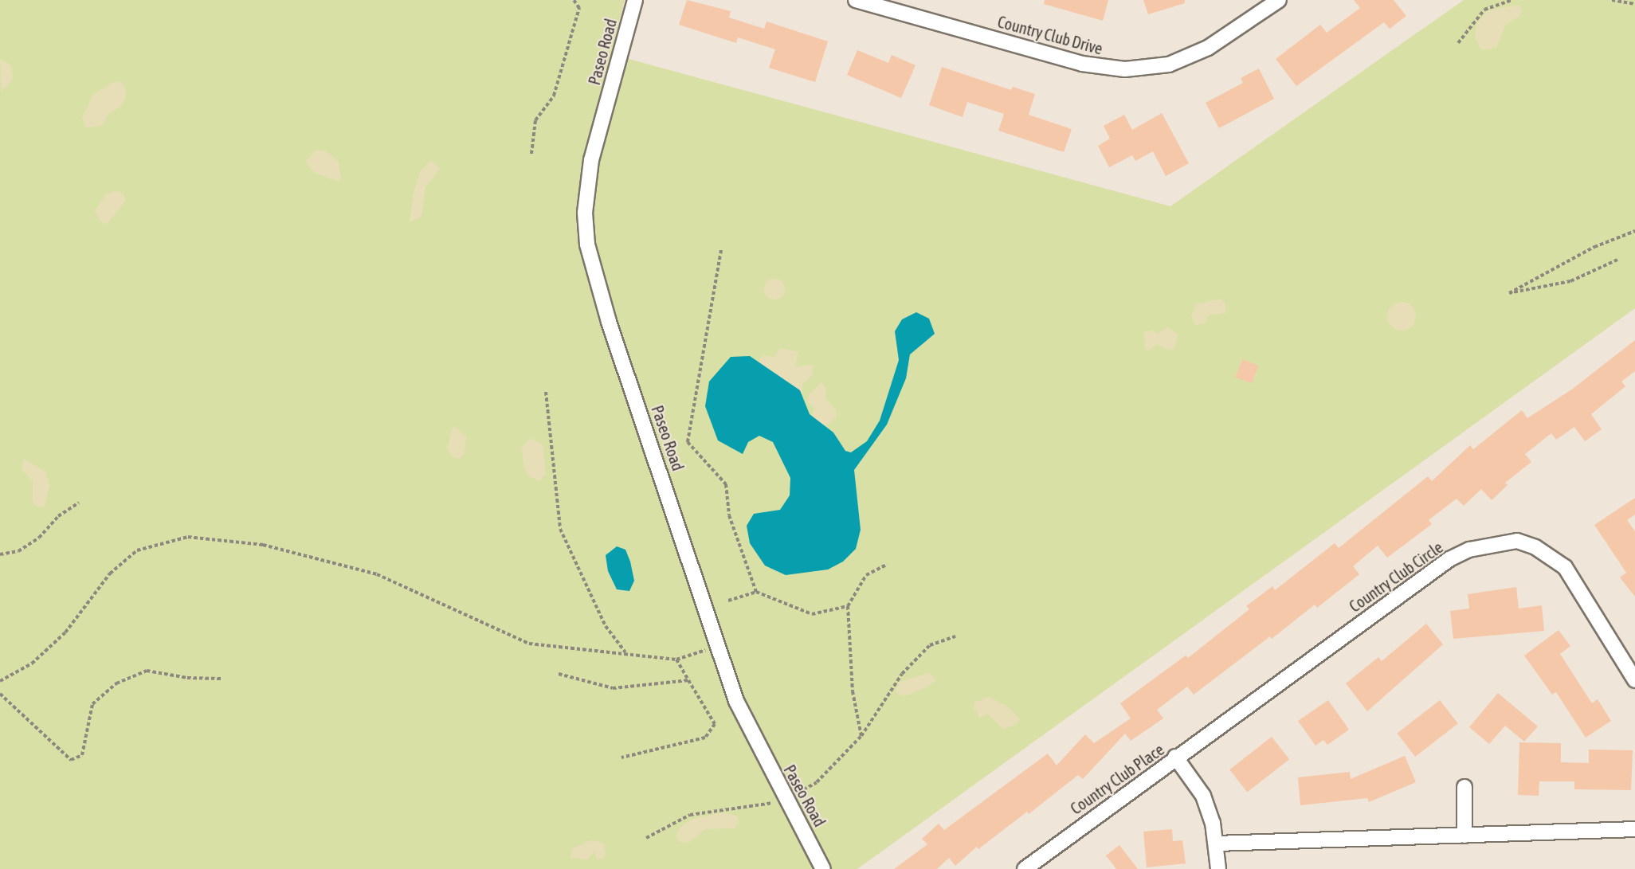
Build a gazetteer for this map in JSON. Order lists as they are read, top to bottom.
{
  "streets": {
    "street": [
      "Country Club Drive",
      "Paseo Road",
      "Country Club Circle",
      "Country Club Place"
    ]
  },
  "crossings": [
    ["Country Club Circle", "Country Club Place"]
  ]
}
